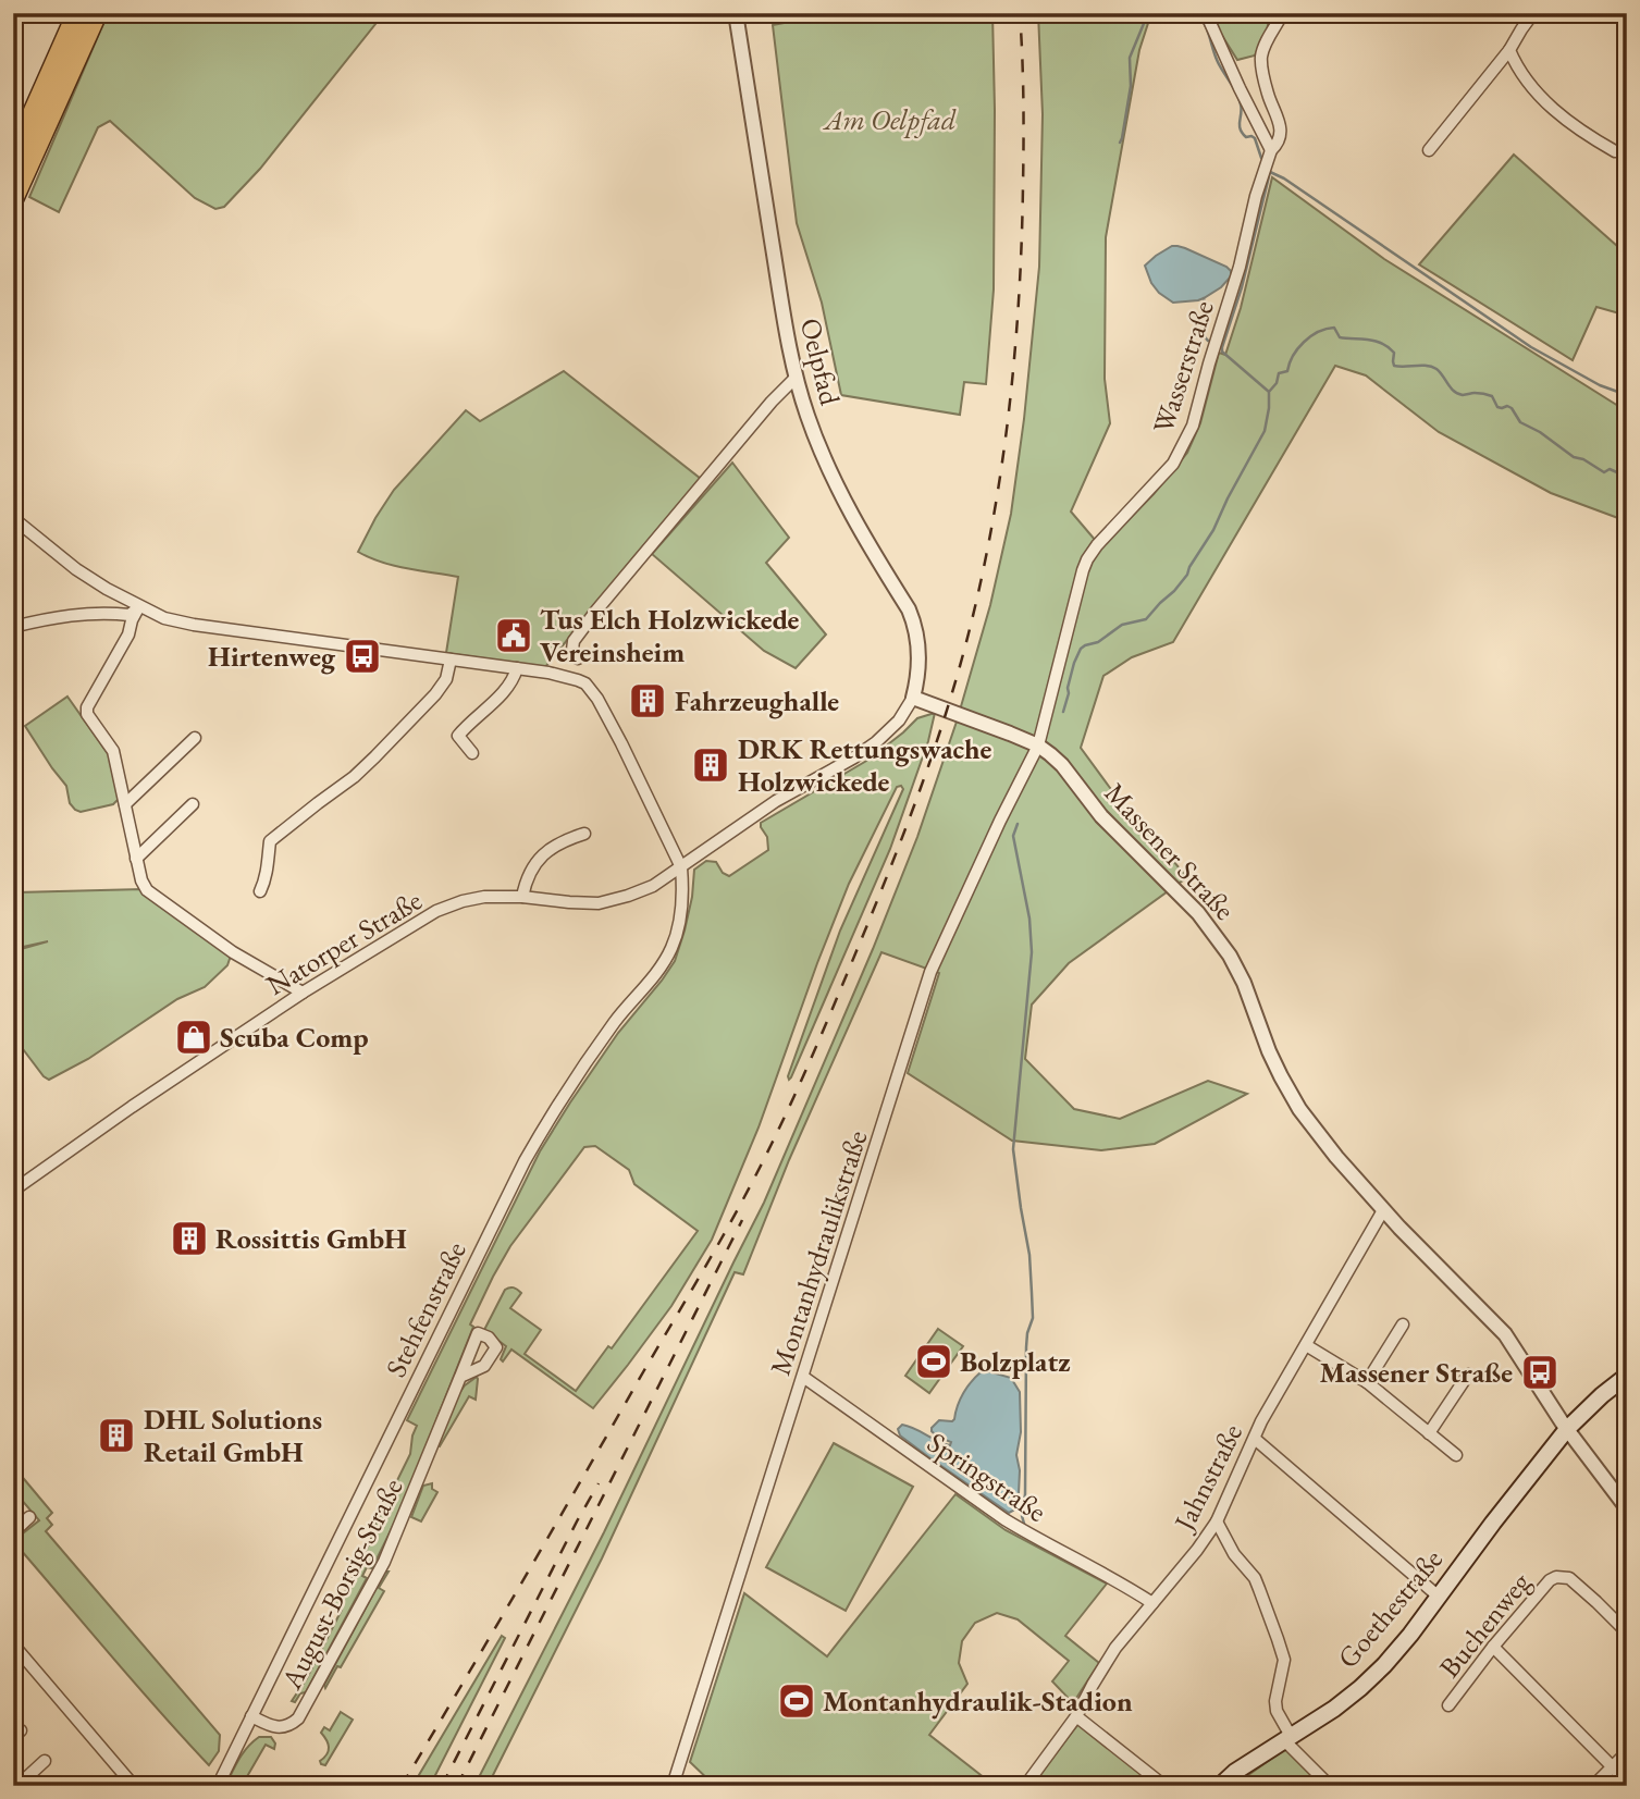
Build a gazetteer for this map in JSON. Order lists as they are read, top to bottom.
{
  "streets": {
    "main road": ["Goethestraße"],
    "street": [
      "Oelpfad",
      "Wasserstraße",
      "Massener Straße",
      "Natorper Straße",
      "Montanhydraulikstraße",
      "Stehfenstraße",
      "Springstraße",
      "Jahnstraße",
      "August-Borsig-Straße",
      "Buchenweg"
    ]
  },
  "crossings": [
    ["Oelpfad", "Massener Straße"],
    ["Oelpfad", "Natorper Straße"],
    ["Wasserstraße", "Massener Straße"],
    ["Wasserstraße", "Montanhydraulikstraße"],
    ["Massener Straße", "Natorper Straße"],
    ["Massener Straße", "Montanhydraulikstraße"],
    ["Massener Straße", "Jahnstraße"],
    ["Massener Straße", "Goethestraße"],
    ["Natorper Straße", "Stehfenstraße"],
    ["Montanhydraulikstraße", "Springstraße"],
    ["Stehfenstraße", "August-Borsig-Straße"],
    ["Springstraße", "Jahnstraße"]
  ],
  "parks": ["Am Oelpfad"],
  "places": {
    "public building": ["Tus Elch Holzwickede Vereinsheim"],
    "bus stop": ["Hirtenweg", "Massener Straße"],
    "building": [
      "Fahrzeughalle",
      "DRK Rettungswache Holzwickede",
      "Rossittis GmbH",
      "DHL Solutions Retail GmbH"
    ],
    "shop": ["Scuba Comp"],
    "sports": ["Bolzplatz", "Montanhydraulik-Stadion"]
  }
}
